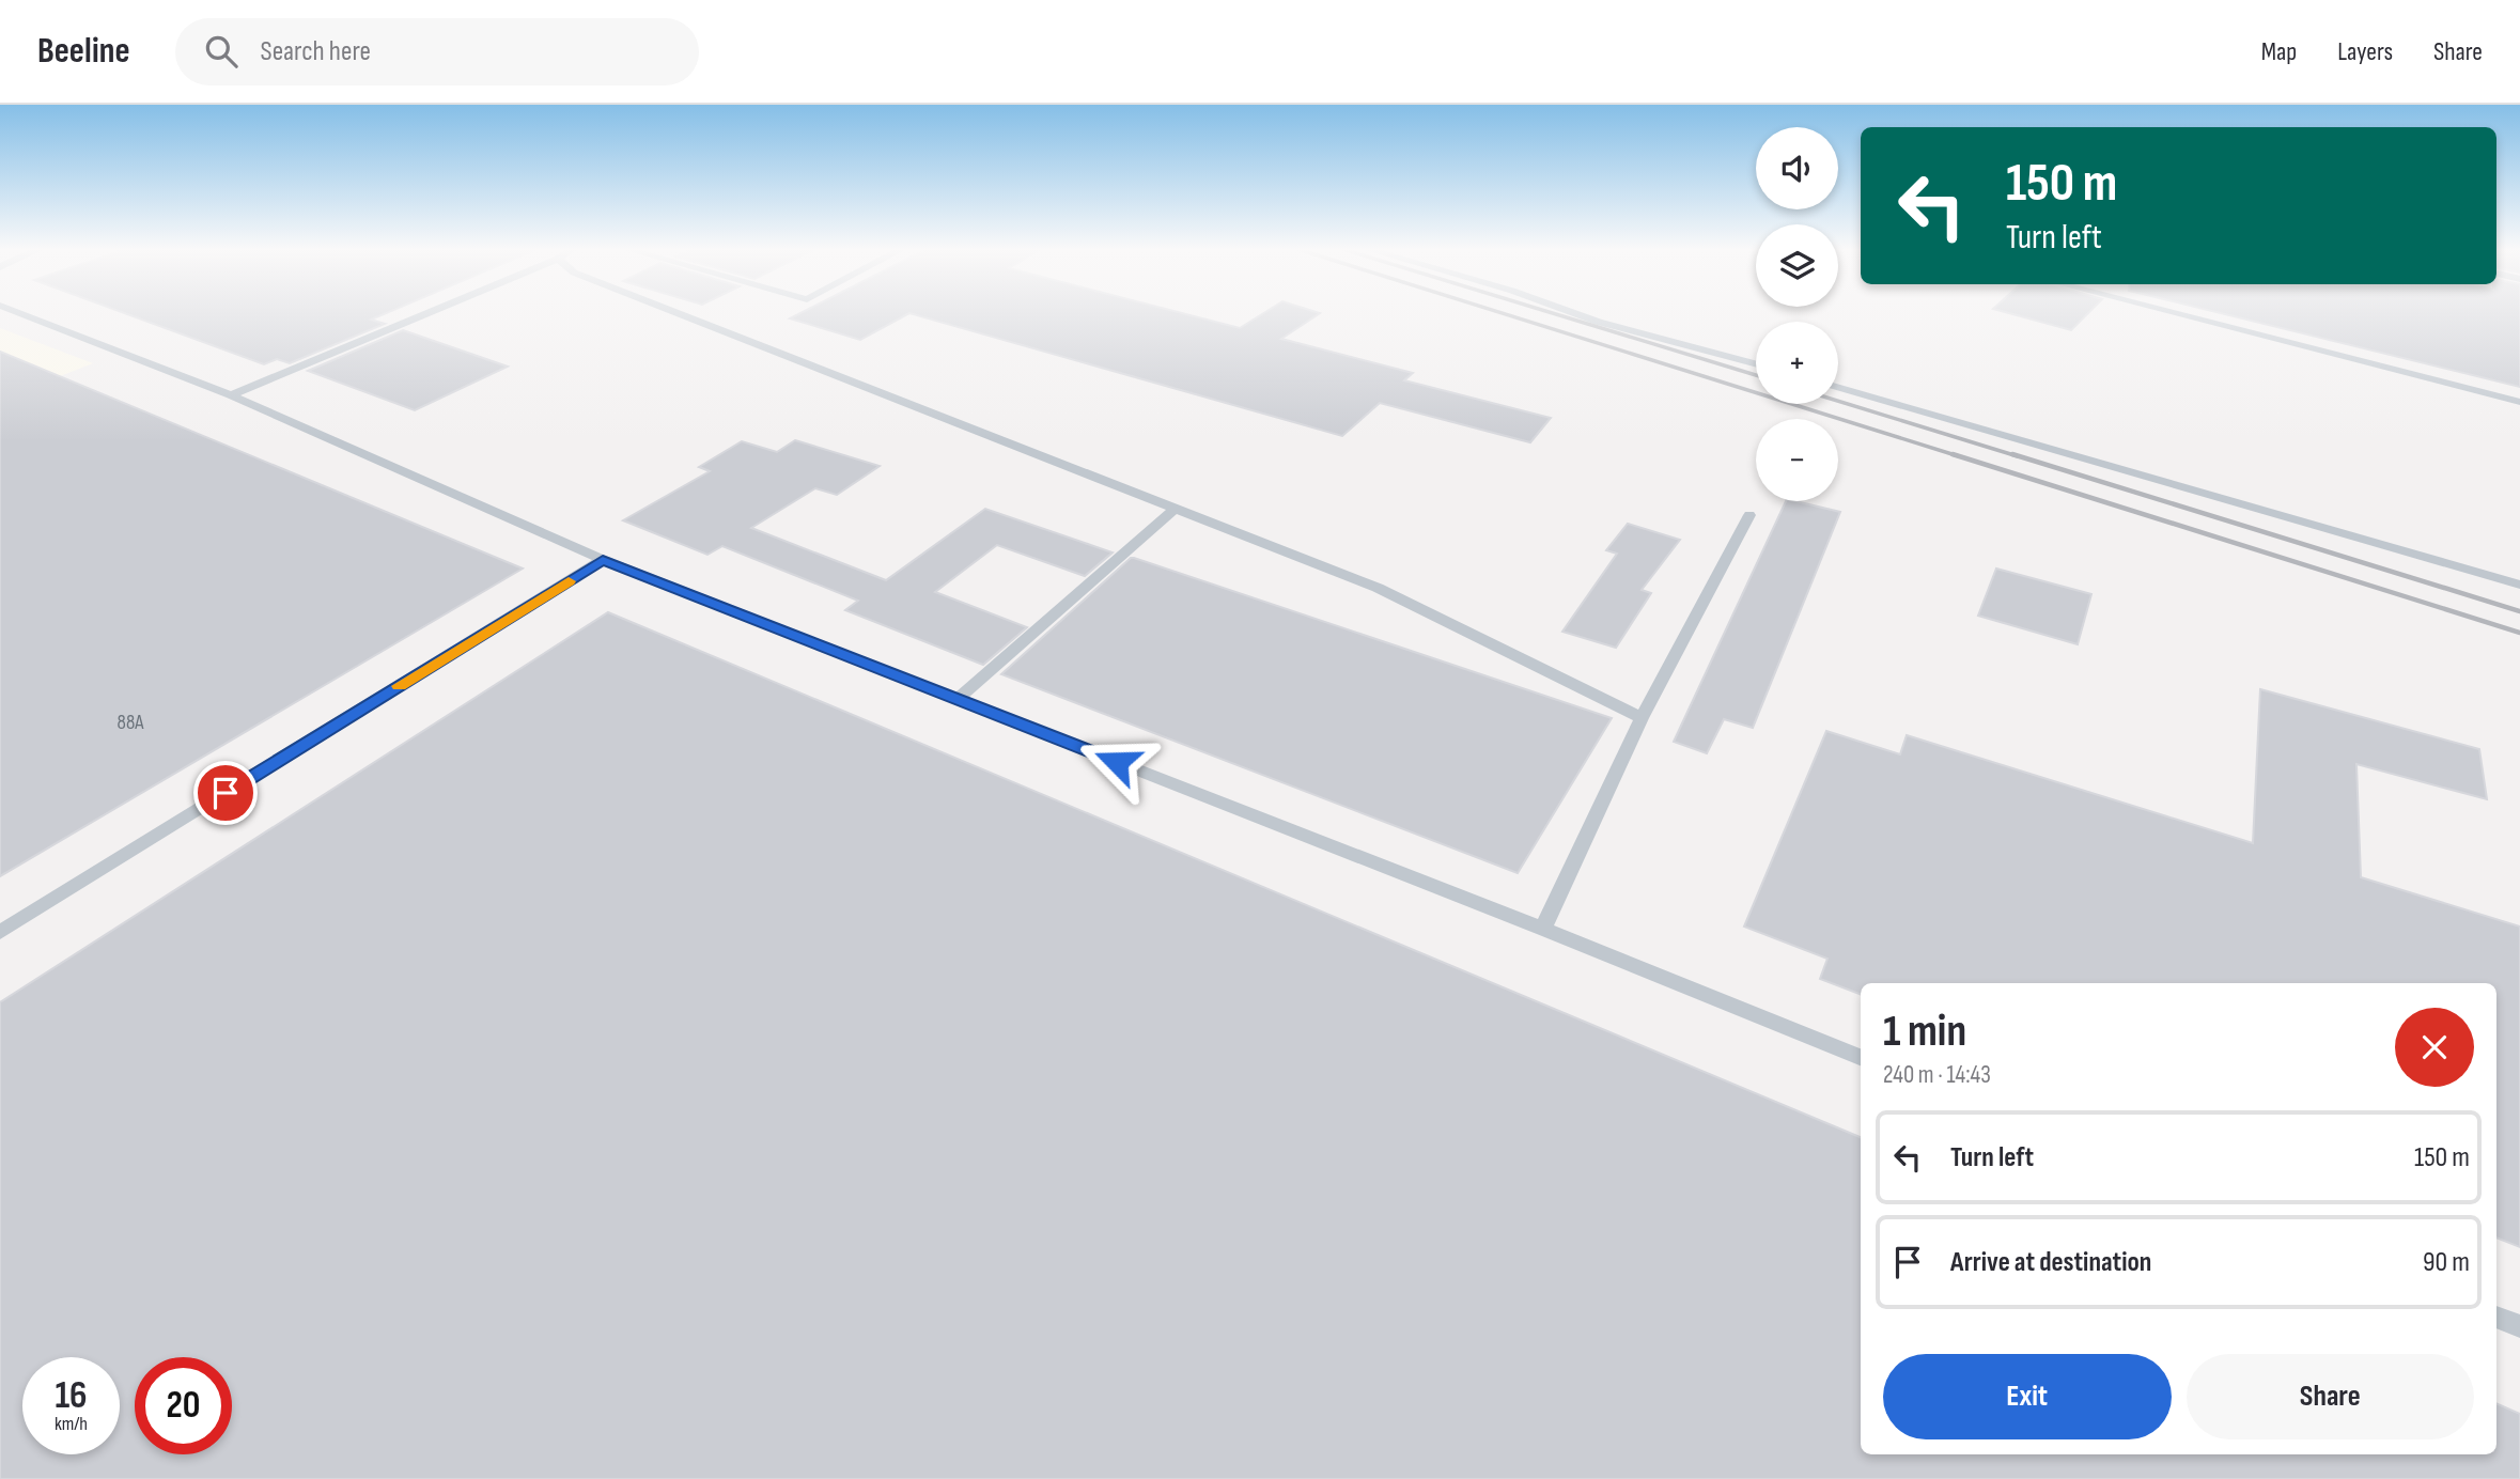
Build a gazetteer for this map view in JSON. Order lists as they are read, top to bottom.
{
  "house_numbers": ["88А"],
  "page": {
    "header": "Beeline",
    "search": "Search here",
    "nav": ["Map", "Layers", "Share"],
    "map_buttons": ["+", "−"],
    "turn": ["150 m", "Turn left"],
    "heading": ["1 min", "240 m · 14:43"],
    "list": [
      {
        "name": "Turn left",
        "value": "150 m"
      },
      {
        "name": "Arrive at destination",
        "value": "90 m"
      }
    ],
    "buttons": ["Exit", "Share"],
    "speed": "16 km/h",
    "limit": "20"
  }
}
